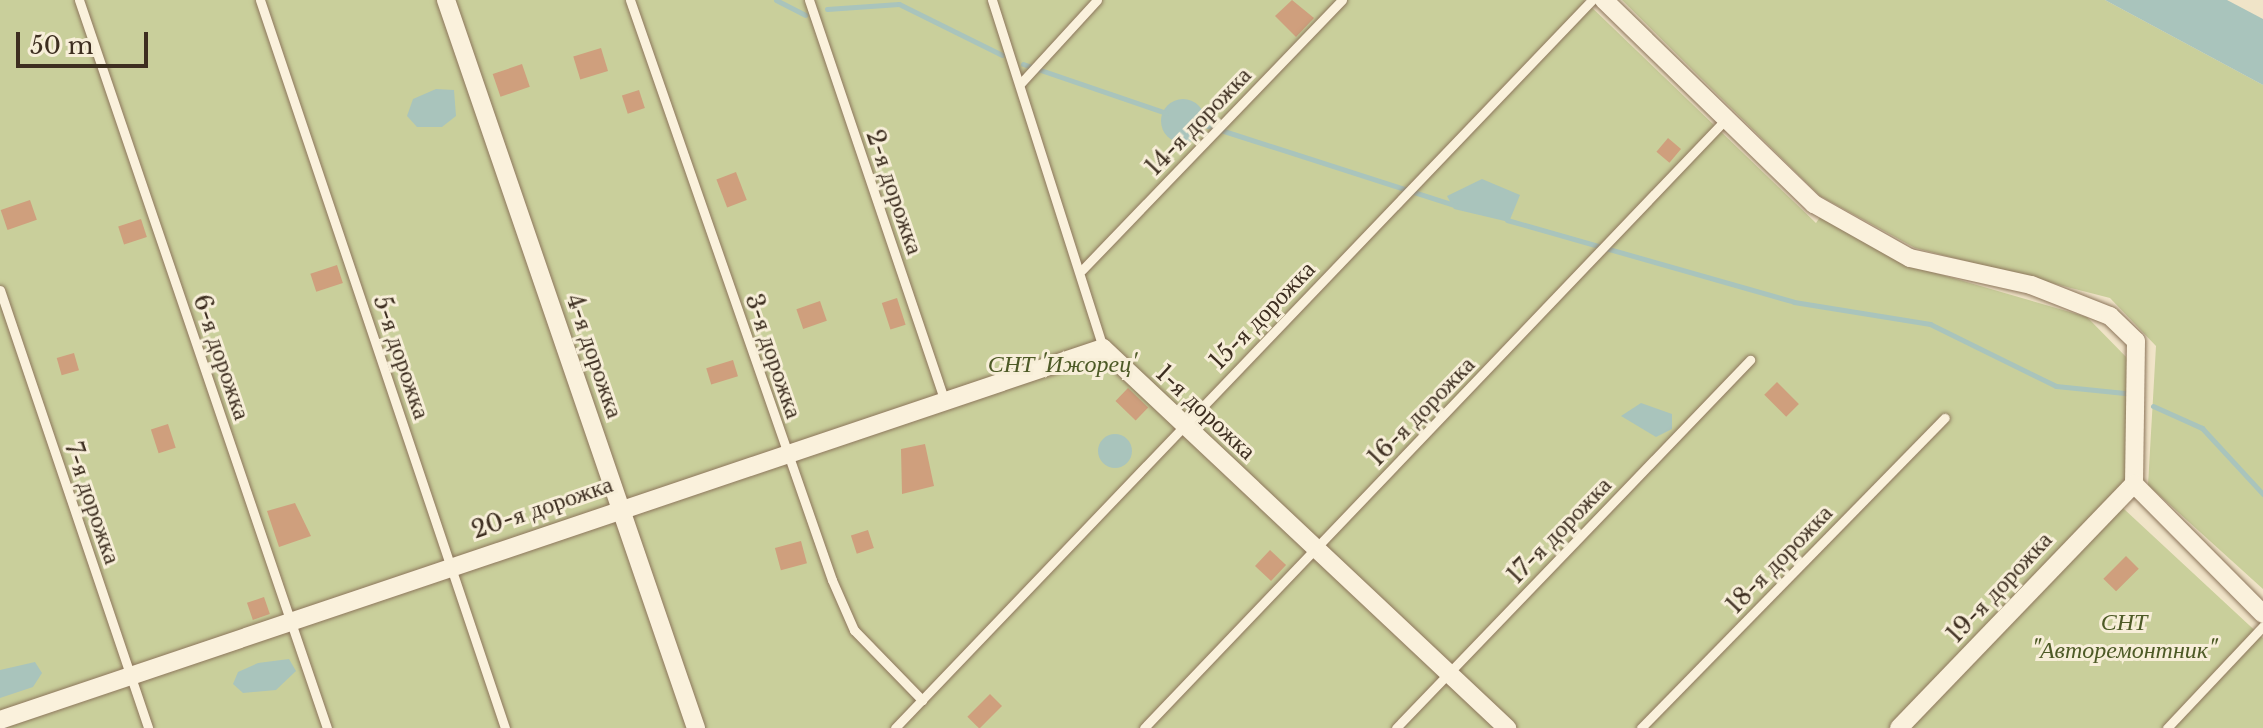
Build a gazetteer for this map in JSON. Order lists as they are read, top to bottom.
{
  "streets": {
    "street": [
      "4-я дорожка",
      "1-я дорожка",
      "20-я дорожка",
      "19-я дорожка"
    ],
    "lane": [
      "14-я дорожка",
      "2-я дорожка",
      "15-я дорожка",
      "3-я дорожка",
      "6-я дорожка",
      "5-я дорожка",
      "16-я дорожка",
      "7-я дорожка",
      "17-я дорожка",
      "18-я дорожка"
    ]
  },
  "crossings": [
    ["2-я дорожка", "20-я дорожка"],
    ["15-я дорожка", "3-я дорожка"],
    ["15-я дорожка", "1-я дорожка"],
    ["4-я дорожка", "20-я дорожка"],
    ["3-я дорожка", "20-я дорожка"],
    ["6-я дорожка", "20-я дорожка"],
    ["5-я дорожка", "20-я дорожка"],
    ["16-я дорожка", "1-я дорожка"],
    ["1-я дорожка", "20-я дорожка"],
    ["1-я дорожка", "17-я дорожка"],
    ["7-я дорожка", "20-я дорожка"]
  ],
  "parks": ["СНТ 'Ижорец'", "СНТ \"Авторемонтник\""],
  "scale_bar": "50 m"
}
